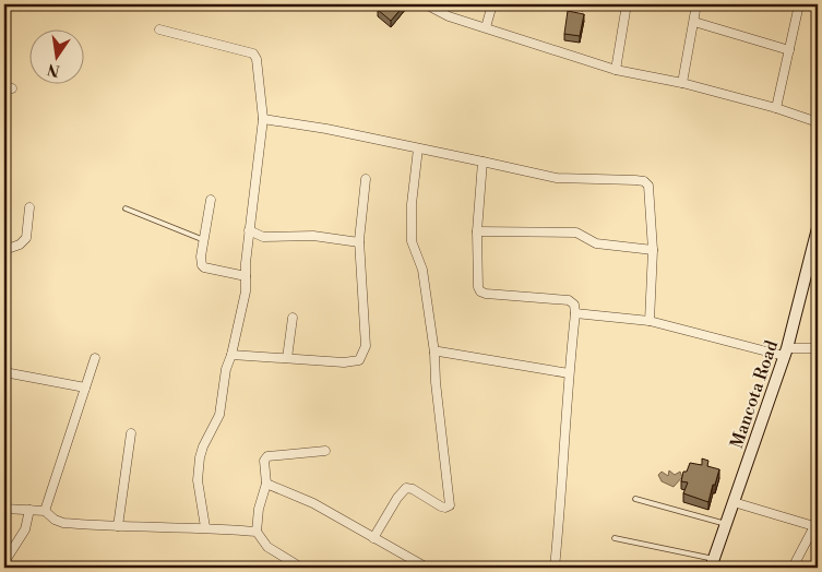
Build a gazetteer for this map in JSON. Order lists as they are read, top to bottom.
{
  "streets": {
    "main road": ["Mancota Road"]
  },
  "north": "bottom"
}
